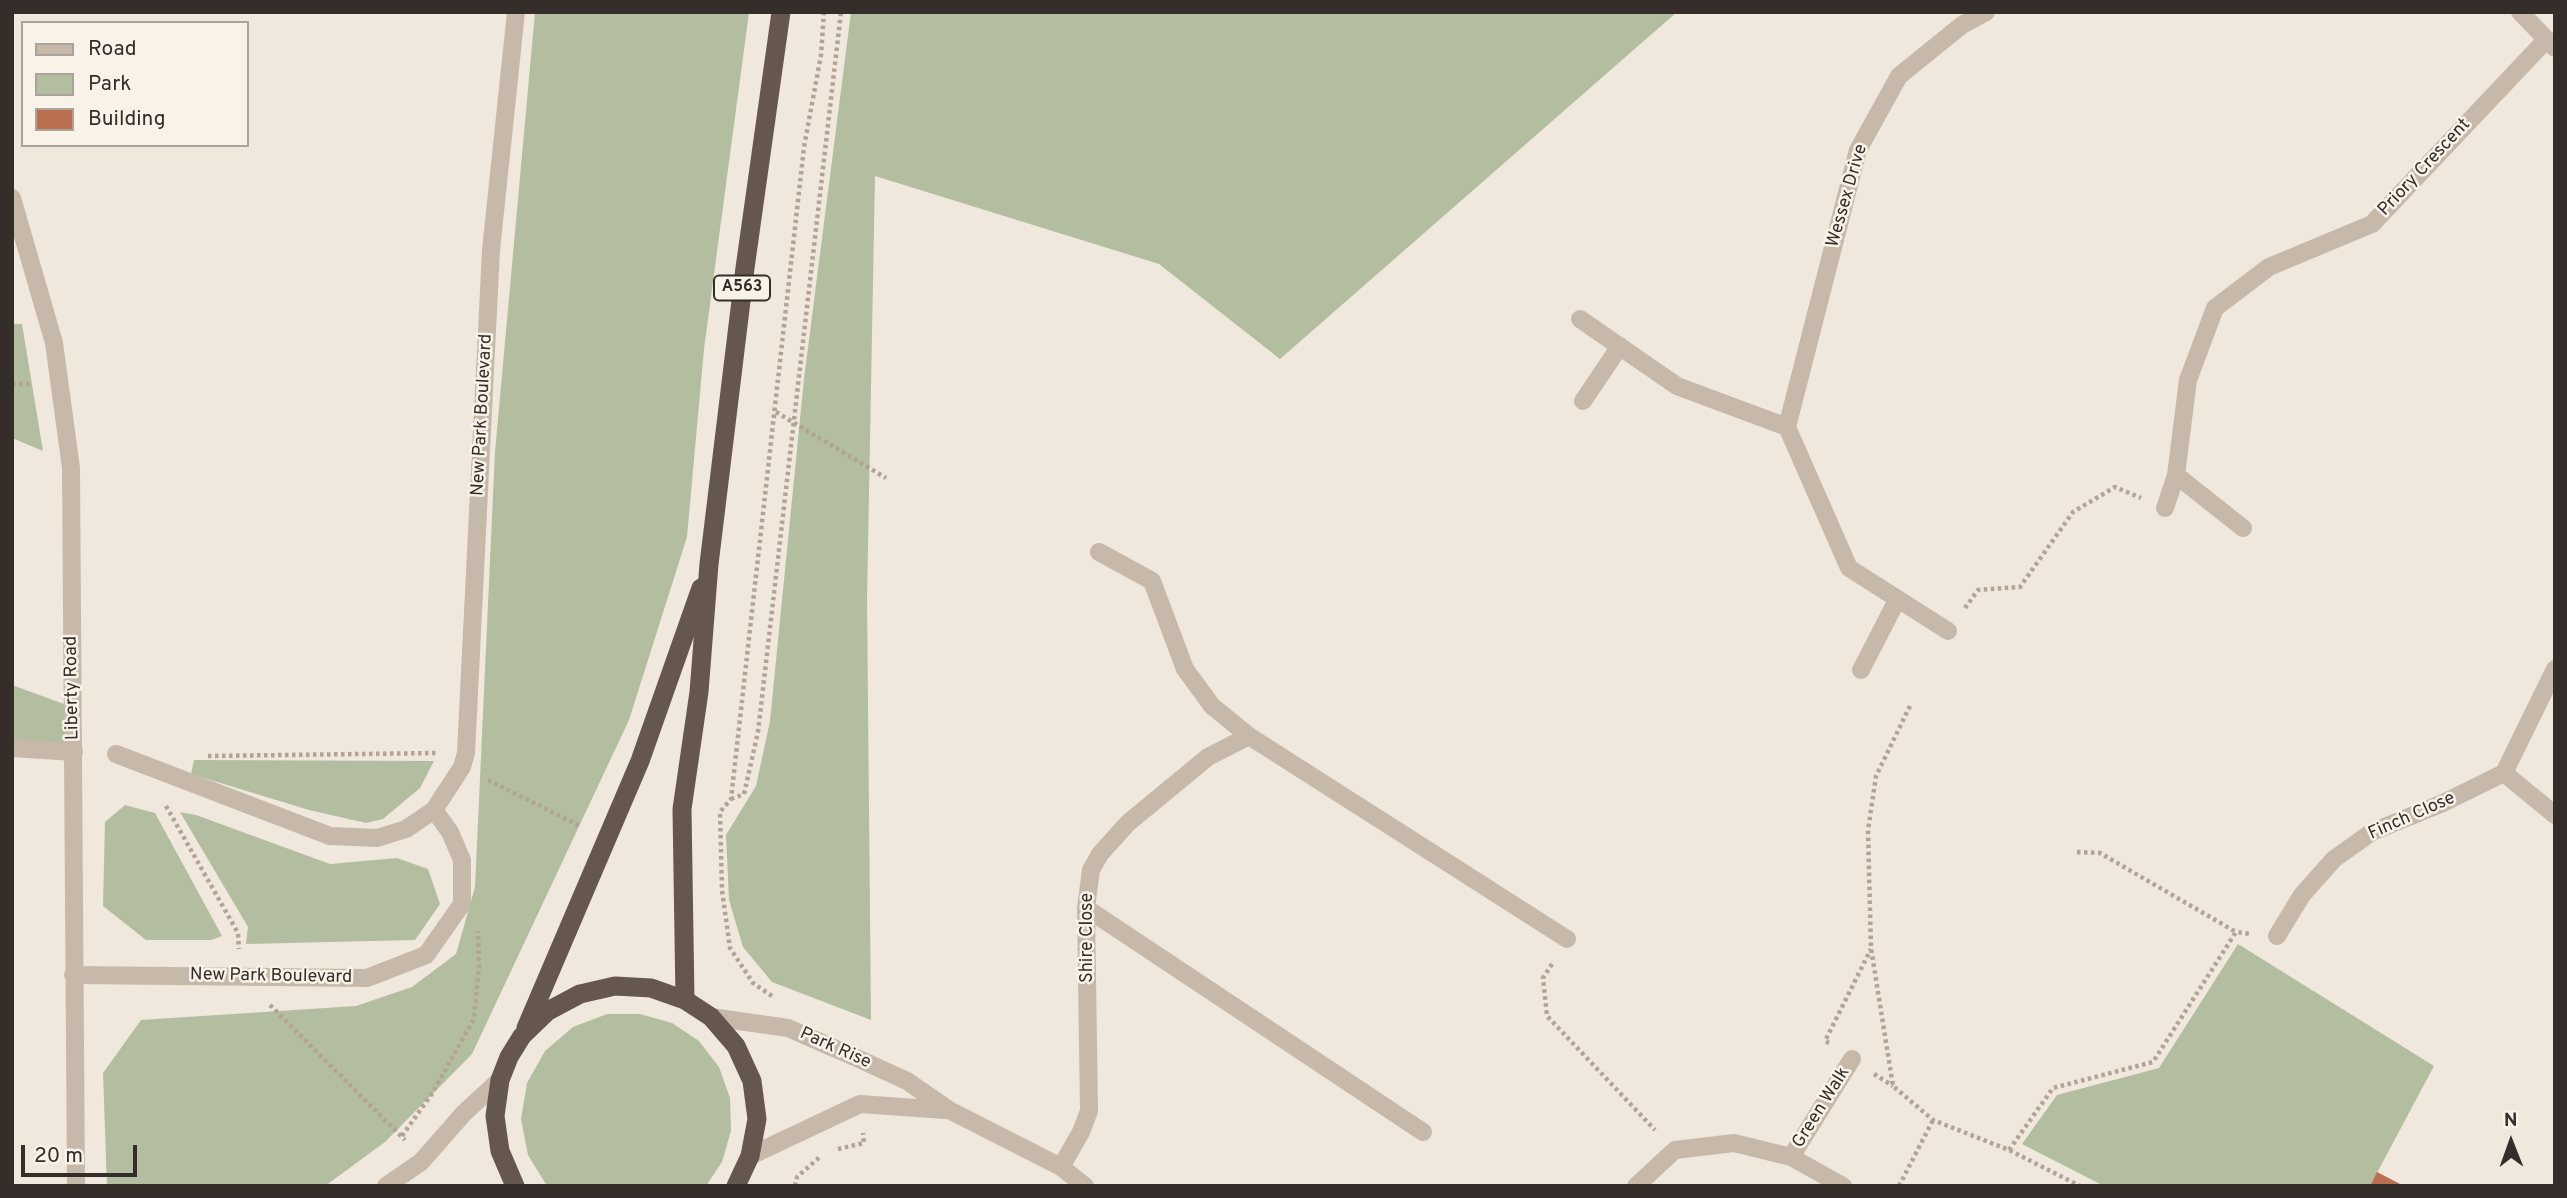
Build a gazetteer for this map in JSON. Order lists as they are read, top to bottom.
{
  "streets": {
    "highway": ["A563"],
    "street": [
      "Priory Crescent",
      "Wessex Drive",
      "New Park Boulevard",
      "Liberty Road",
      "Finch Close",
      "Shire Close",
      "Park Rise",
      "Green Walk"
    ]
  },
  "crossings": [
    ["New Park Boulevard", "Liberty Road"],
    ["Shire Close", "Park Rise"]
  ],
  "legend": ["Road", "Park", "Building"],
  "scale_bar": "20 m",
  "north": "top"
}
